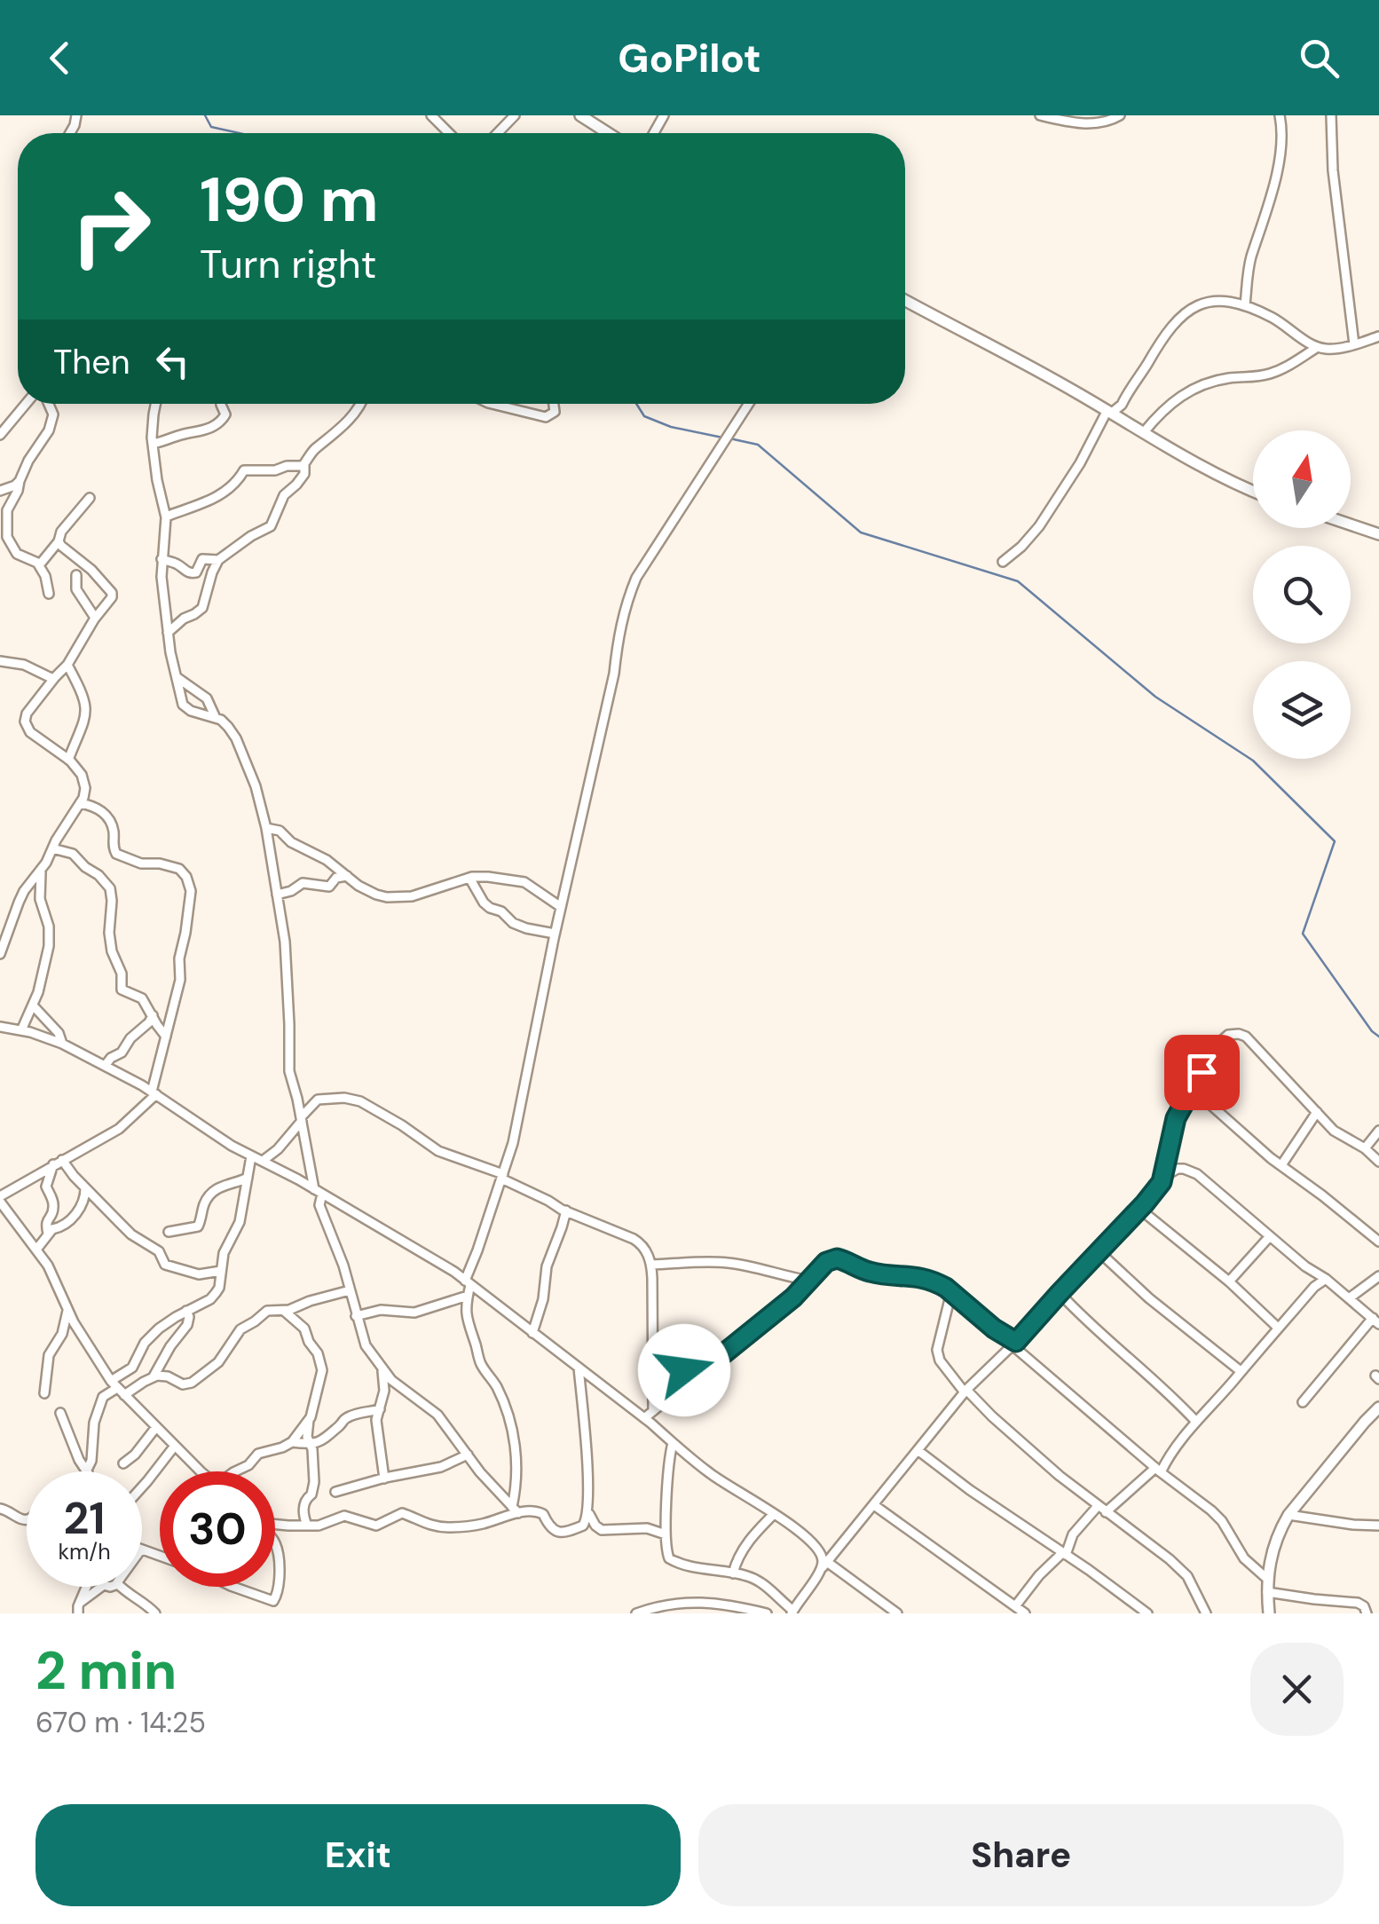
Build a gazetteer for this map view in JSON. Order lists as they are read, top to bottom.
{
  "north": "top",
  "page": {
    "header": "GoPilot",
    "turn": ["190 m", "Turn right"],
    "then": "Then",
    "speed": "21 km/h",
    "limit": "30",
    "heading": ["2 min", "670 m · 14:25"],
    "buttons": ["Exit", "Share"]
  }
}
